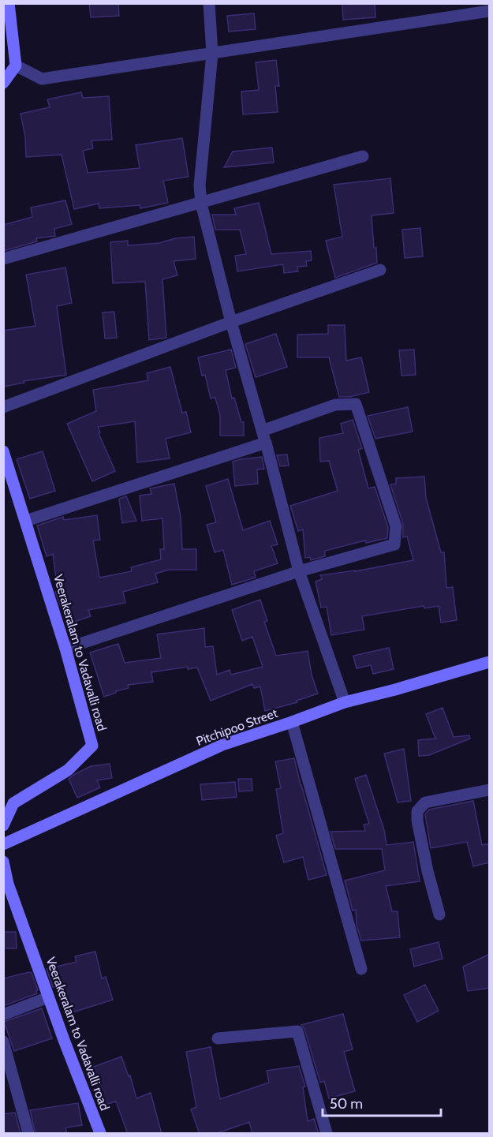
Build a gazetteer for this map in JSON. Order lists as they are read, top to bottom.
{
  "streets": {
    "street": ["Veerakeralam to Vadavalli road", "Pitchipoo Street"]
  },
  "scale_bar": "50 m"
}
